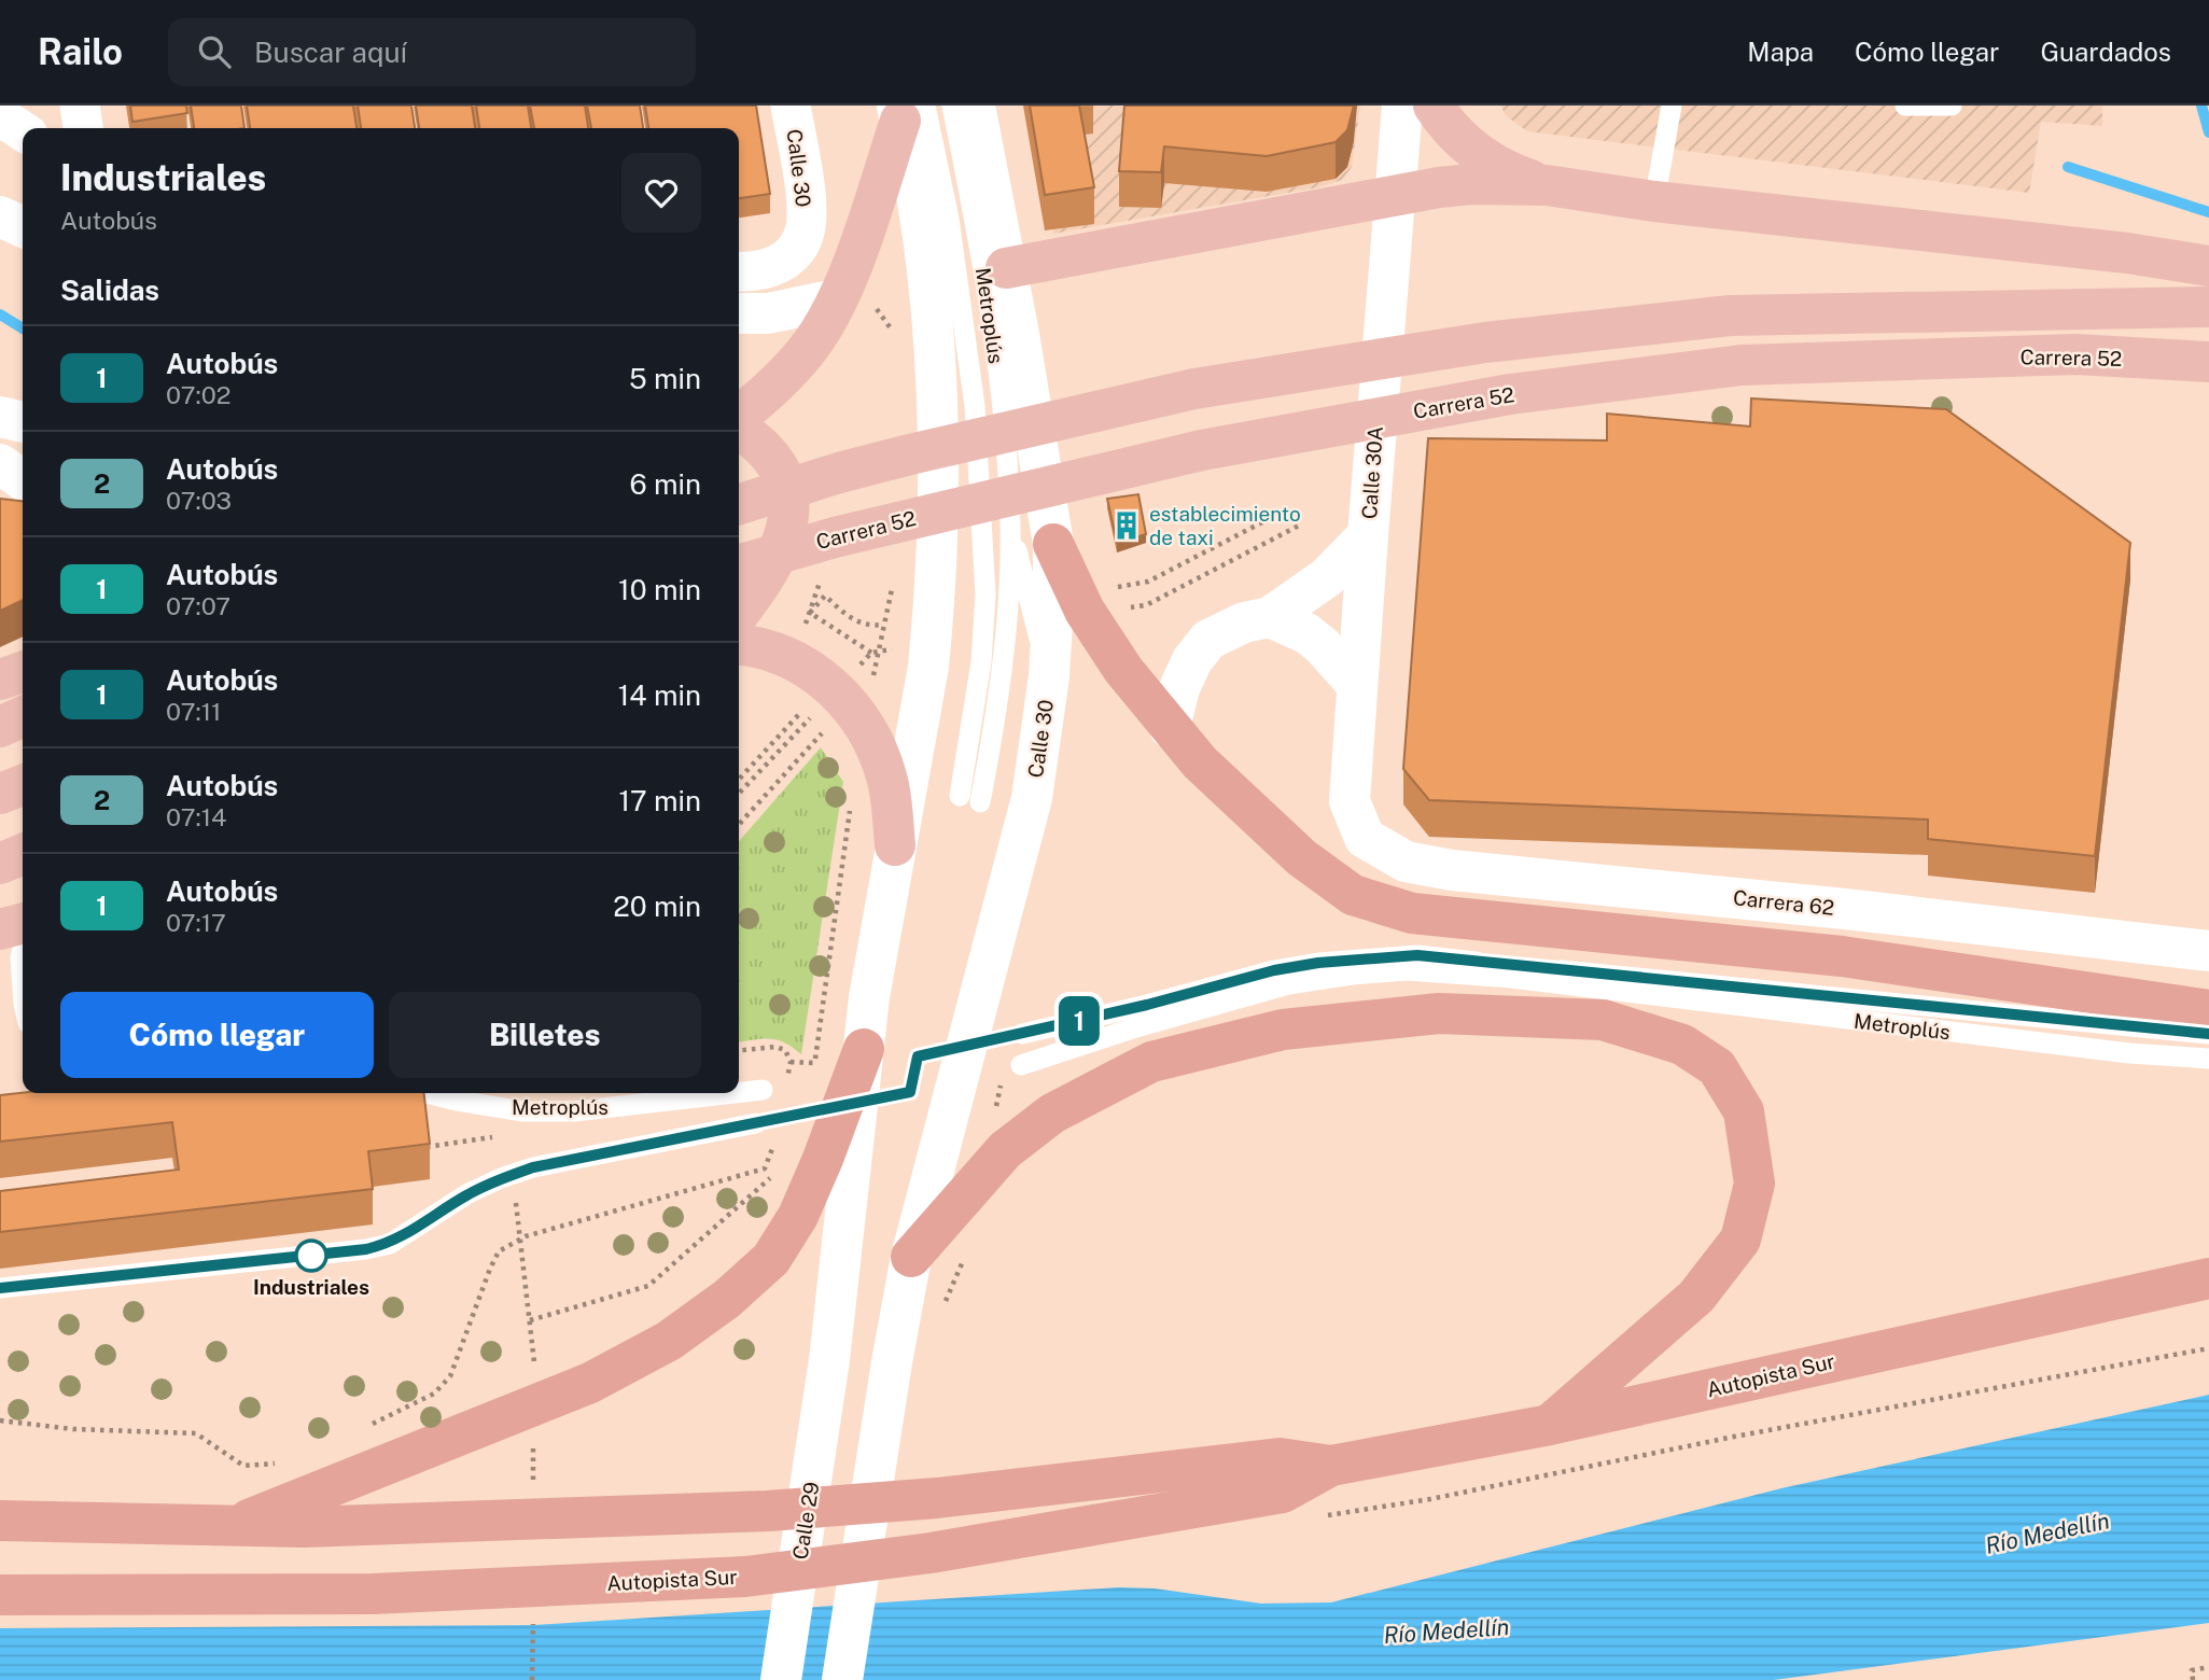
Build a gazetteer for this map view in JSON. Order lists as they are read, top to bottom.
{
  "streets": {
    "highway": ["Autopista Sur"],
    "main road": [
      "Calle 30",
      "Carrera 52",
      "Calle 30A",
      "Carrera 62",
      "Calle 29"
    ],
    "lane": ["Metroplús"]
  },
  "crossings": [
    ["Calle 30", "Metroplús"],
    ["Calle 30A", "Carrera 62"]
  ],
  "water": ["Río Medellín"],
  "places": {
    "building": ["establecimiento de taxi"],
    "other": ["Industriales"]
  },
  "lines": ["bus line 1"],
  "page": {
    "header": "Railo",
    "search": "Buscar aquí",
    "nav": ["Mapa", "Cómo llegar", "Guardados"],
    "on_map": "1",
    "heading": [
      ["Industriales", "Autobús"],
      "Salidas"
    ],
    "list": [
      {
        "mark": "1",
        "name": "Autobús",
        "note": "07:02",
        "value": "5 min"
      },
      {
        "mark": "2",
        "name": "Autobús",
        "note": "07:03",
        "value": "6 min"
      },
      {
        "mark": "1",
        "name": "Autobús",
        "note": "07:07",
        "value": "10 min"
      },
      {
        "mark": "1",
        "name": "Autobús",
        "note": "07:11",
        "value": "14 min"
      },
      {
        "mark": "2",
        "name": "Autobús",
        "note": "07:14",
        "value": "17 min"
      },
      {
        "mark": "1",
        "name": "Autobús",
        "note": "07:17",
        "value": "20 min"
      }
    ],
    "buttons": ["Cómo llegar", "Billetes"]
  }
}
